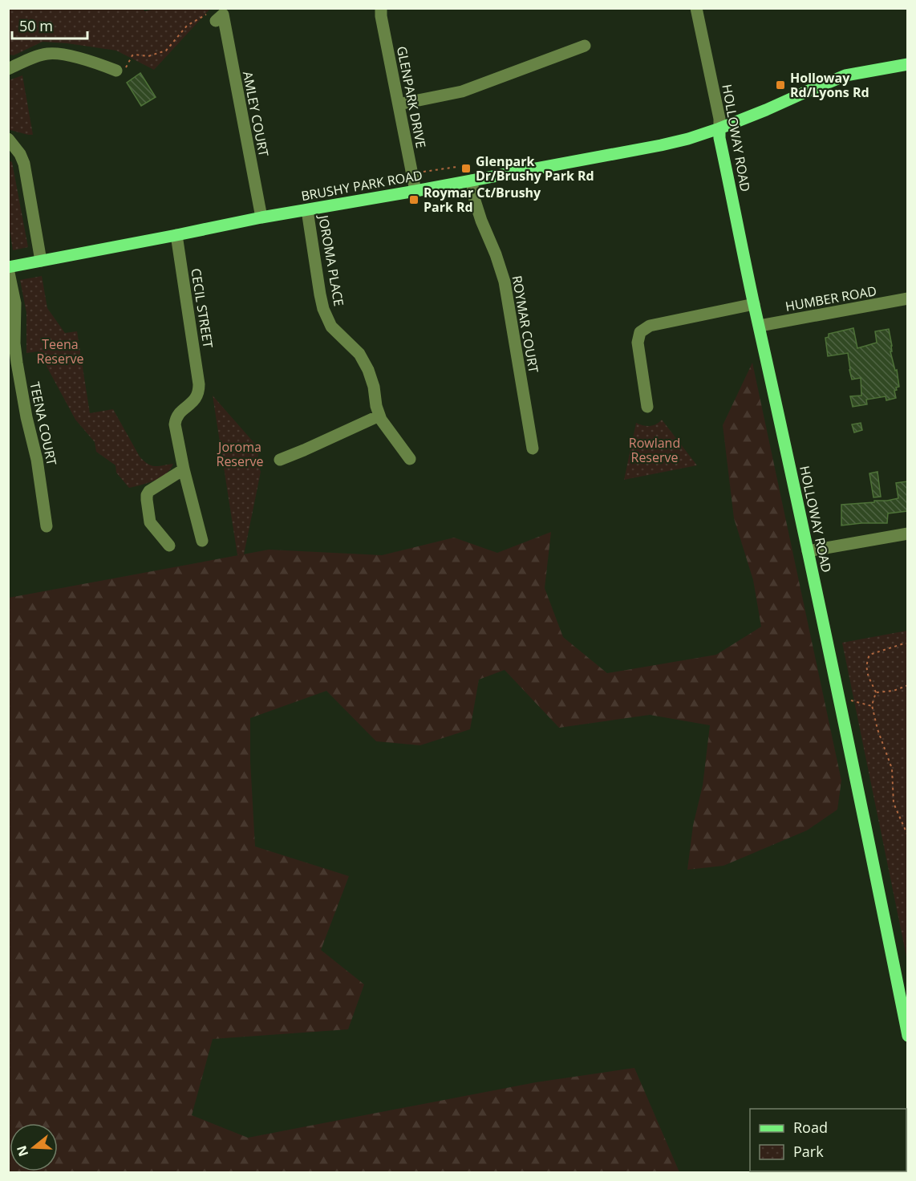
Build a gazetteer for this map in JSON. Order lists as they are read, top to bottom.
{
  "streets": {
    "main road": ["HOLLOWAY ROAD", "BRUSHY PARK ROAD"],
    "street": [
      "GLENPARK DRIVE",
      "AMLEY COURT",
      "JOROMA PLACE",
      "HUMBER ROAD",
      "CECIL STREET",
      "ROYMAR COURT",
      "TEENA COURT"
    ]
  },
  "crossings": [
    ["GLENPARK DRIVE", "BRUSHY PARK ROAD"],
    ["AMLEY COURT", "BRUSHY PARK ROAD"],
    ["HOLLOWAY ROAD", "BRUSHY PARK ROAD"],
    ["HOLLOWAY ROAD", "HUMBER ROAD"],
    ["BRUSHY PARK ROAD", "JOROMA PLACE"],
    ["BRUSHY PARK ROAD", "CECIL STREET"],
    ["BRUSHY PARK ROAD", "ROYMAR COURT"],
    ["BRUSHY PARK ROAD", "TEENA COURT"]
  ],
  "parks": ["Teena Reserve", "Rowland Reserve", "Joroma Reserve"],
  "places": {
    "transit": ["Holloway Rd/Lyons Rd", "Glenpark Dr/Brushy Park Rd", "Roymar Ct/Brushy Park Rd"]
  },
  "legend": ["Road", "Park"],
  "scale_bar": "50 m",
  "north": "left"
}
